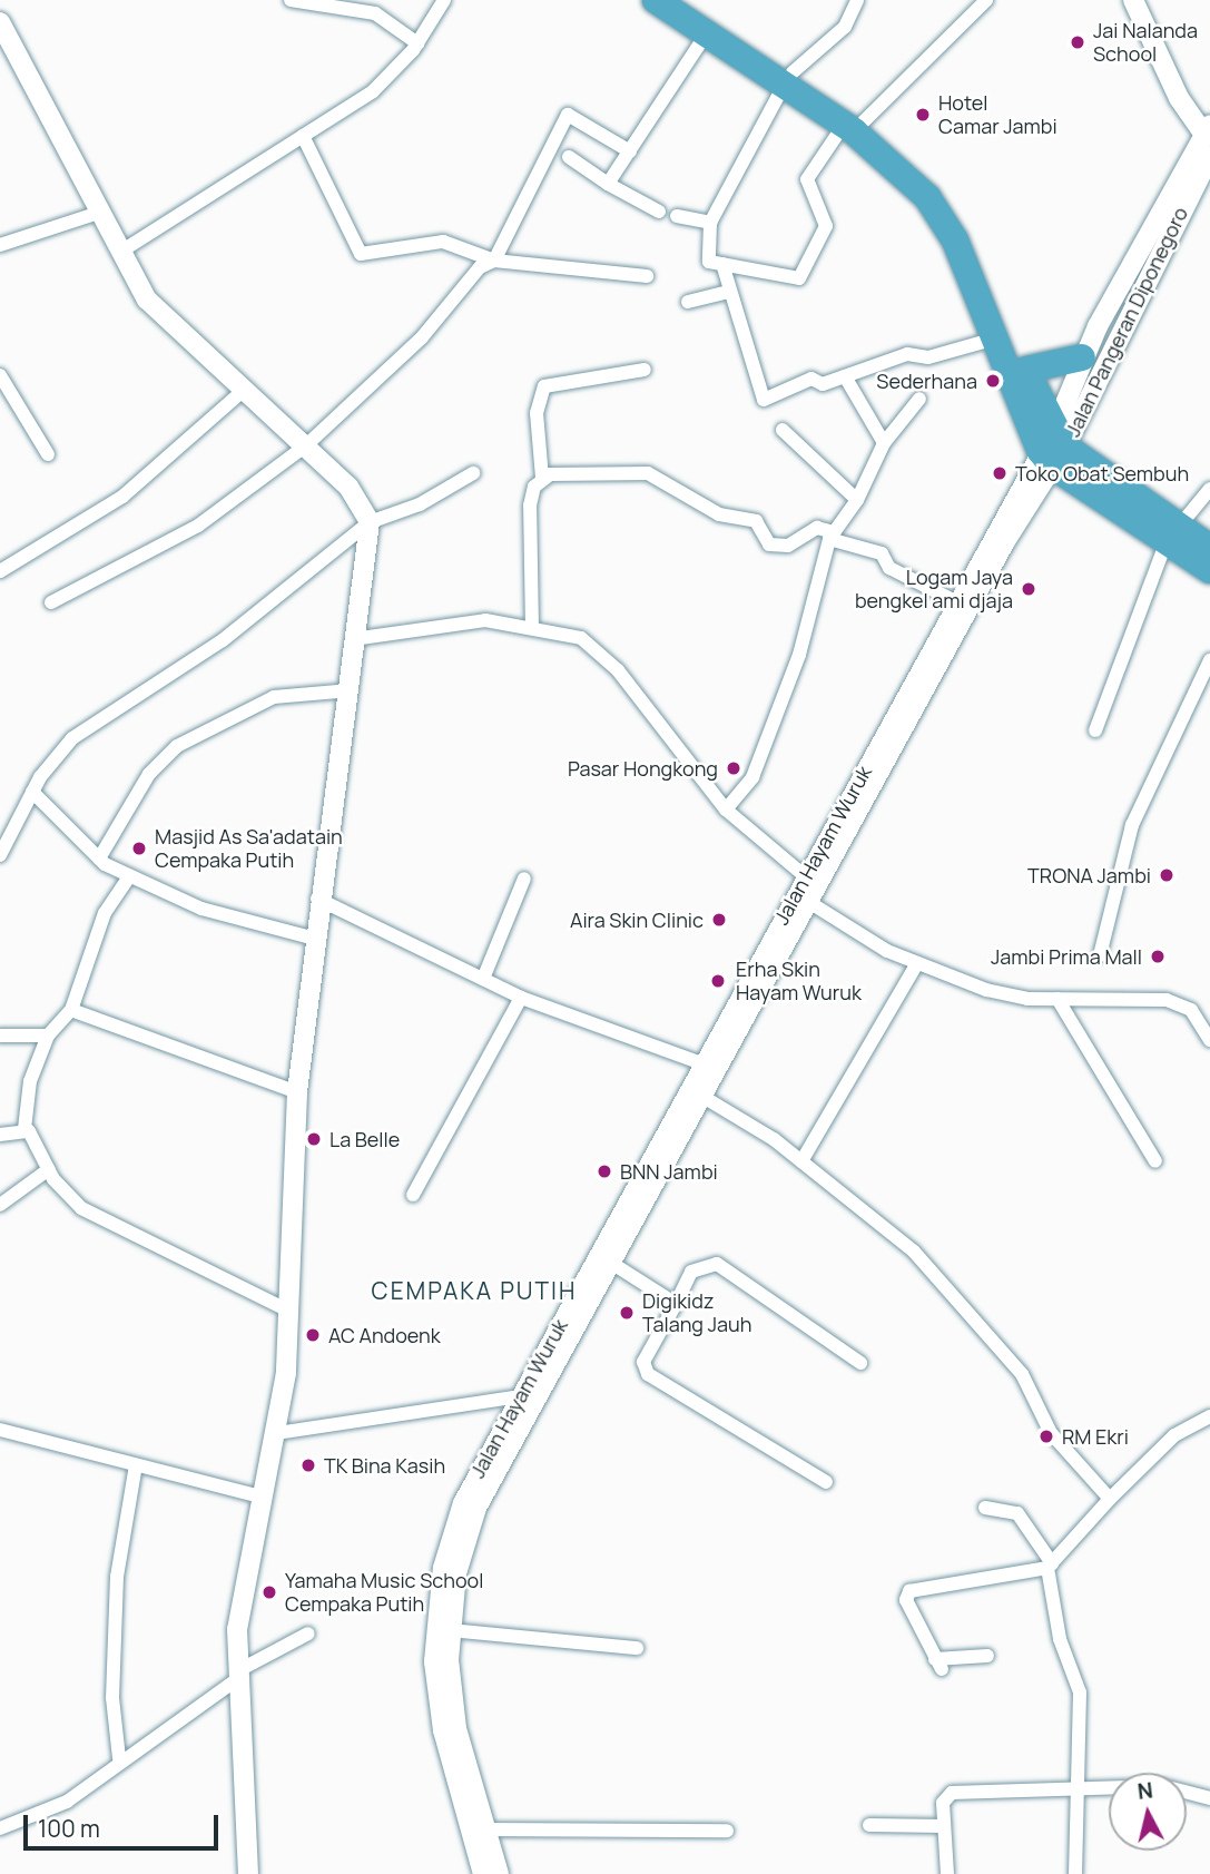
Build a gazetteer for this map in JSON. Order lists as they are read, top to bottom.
{
  "streets": {
    "main road": ["Jalan Pangeran Diponegoro", "Jalan Hayam Wuruk"]
  },
  "crossings": [
    ["Jalan Pangeran Diponegoro", "Jalan Hayam Wuruk"]
  ],
  "districts": ["CEMPAKA PUTIH"],
  "places": [
    "Jai Nalanda School",
    "Hotel Camar Jambi",
    "Sederhana",
    "Toko Obat Sembuh",
    "Logam Jaya bengkel ami djaja",
    "Pasar Hongkong",
    "Masjid As Sa'adatain Cempaka Putih",
    "TRONA Jambi",
    "Aira Skin Clinic",
    "Jambi Prima Mall",
    "Erha Skin Hayam Wuruk",
    "La Belle",
    "BNN Jambi",
    "Digikidz Talang Jauh",
    "AC Andoenk",
    "RM Ekri",
    "TK Bina Kasih",
    "Yamaha Music School Cempaka Putih"
  ],
  "scale_bar": "100 m",
  "north": "top"
}
